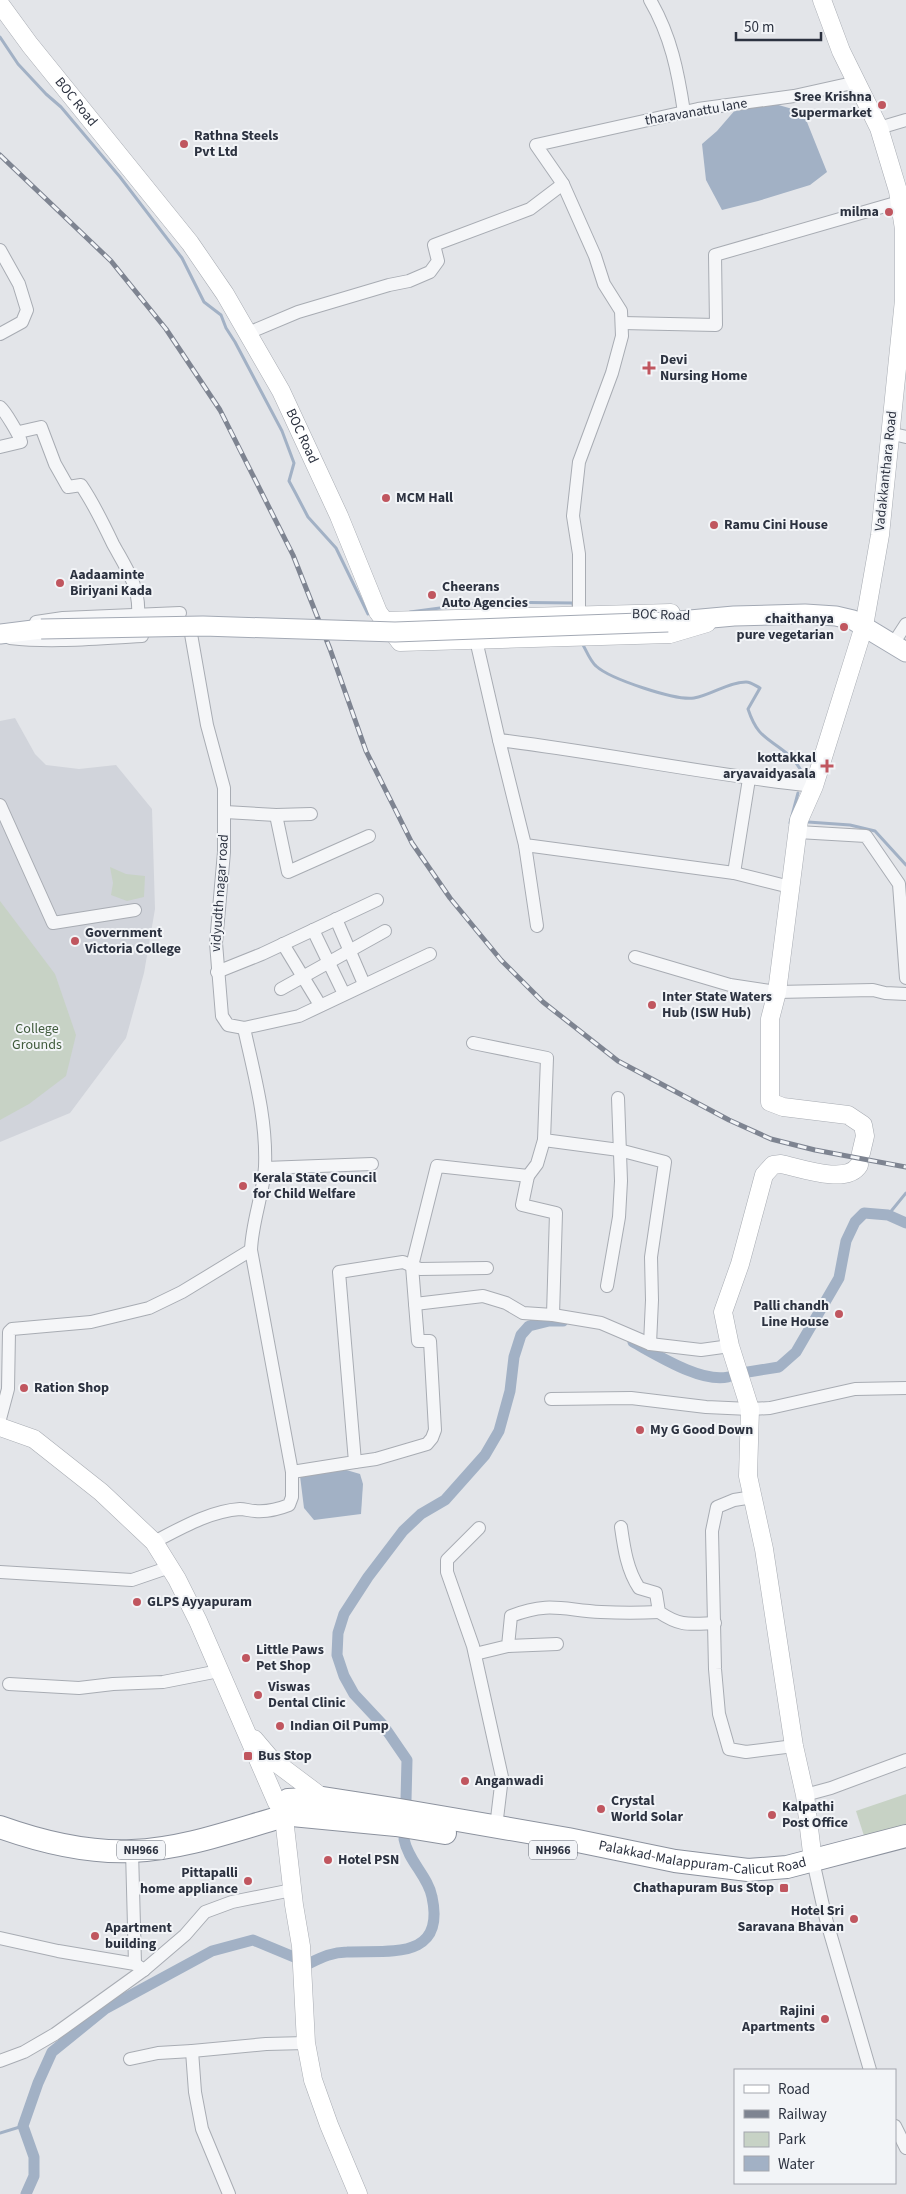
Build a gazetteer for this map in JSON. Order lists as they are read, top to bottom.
{
  "streets": {
    "highway": ["NH966", "Palakkad-Malappuram-Calicut Road"],
    "street": [
      "BOC Road",
      "tharavanattu lane",
      "Vadakkanthara Road",
      "vidyudth nagar road"
    ]
  },
  "crossings": [
    ["tharavanattu lane", "Vadakkanthara Road"]
  ],
  "parks": ["College Grounds"],
  "places": {
    "other": [
      "Sree Krishna Supermarket",
      "Rathna Steels Pvt Ltd",
      "milma",
      "MCM Hall",
      "Ramu Cini House",
      "Aadaaminte Biriyani Kada",
      "Cheerans Auto Agencies",
      "chaithanya pure vegetarian",
      "Government Victoria College",
      "Inter State Waters Hub (ISW Hub)",
      "Kerala State Council for Child Welfare",
      "Palli chandh Line House",
      "Ration Shop",
      "My G Good Down",
      "GLPS Ayyapuram",
      "Little Paws Pet Shop",
      "Viswas Dental Clinic",
      "Indian Oil Pump",
      "Anganwadi",
      "Crystal World Solar",
      "Kalpathi Post Office",
      "Hotel PSN",
      "Pittapalli home appliance",
      "Hotel Sri Saravana Bhavan",
      "Apartment building",
      "Rajini Apartments"
    ],
    "health": ["Devi Nursing Home", "kottakkal aryavaidyasala"],
    "transit": ["Bus Stop", "Chathapuram Bus Stop"]
  },
  "legend": [
    "Road",
    "Railway",
    "Park",
    "Water"
  ],
  "scale_bar": "50 m"
}
